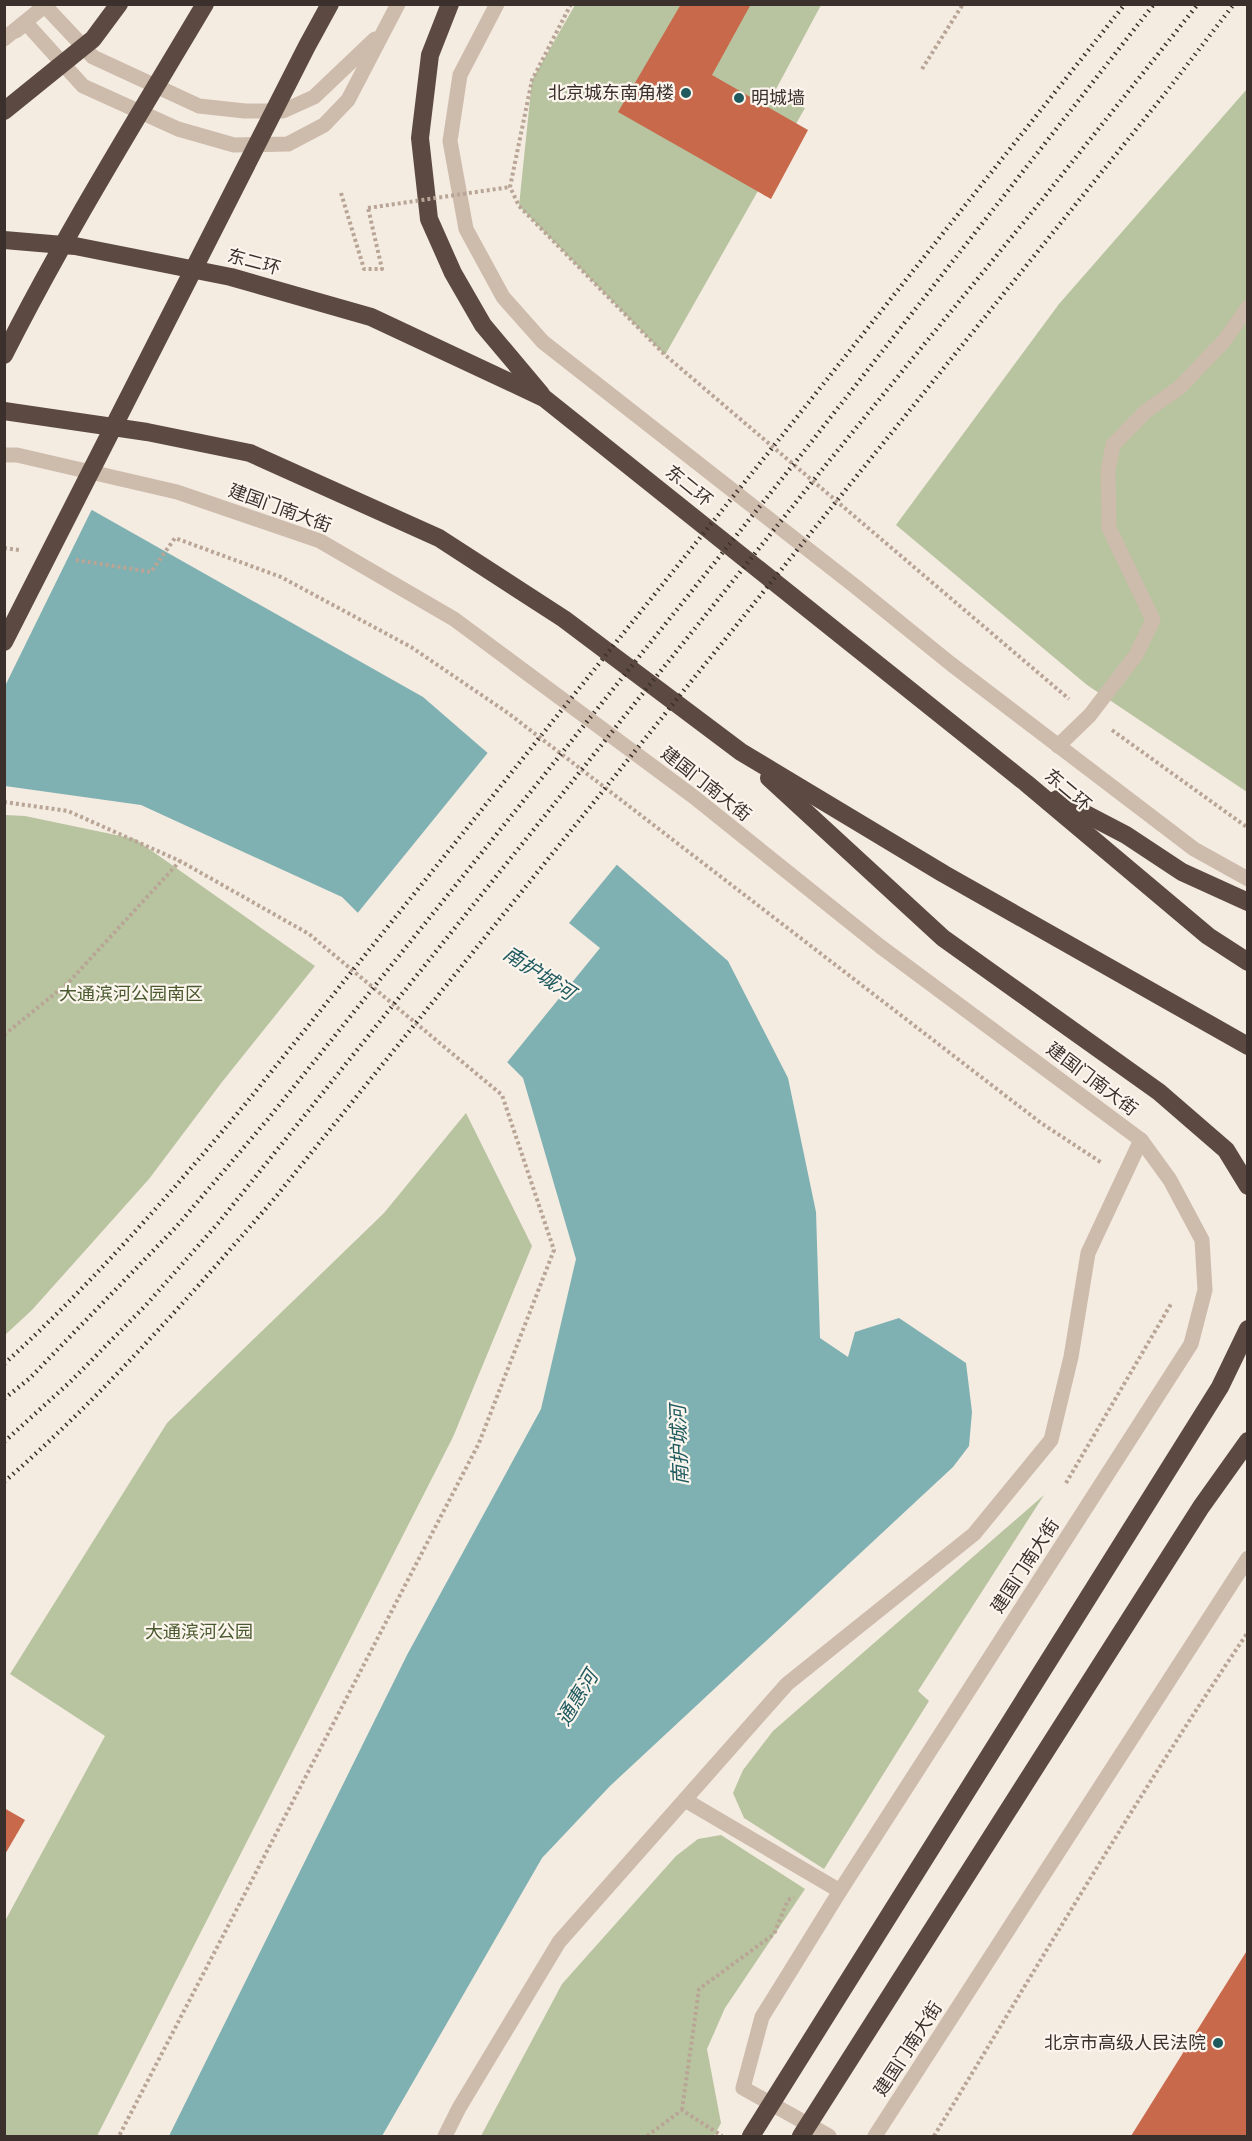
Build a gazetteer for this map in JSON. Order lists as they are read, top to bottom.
{
  "streets": {
    "highway": ["东二环"],
    "street": ["建国门南大街"]
  },
  "water": ["南护城河", "通惠河"],
  "parks": ["大通滨河公园南区", "大通滨河公园"],
  "places": ["北京城东南角楼", "明城墙", "北京市高级人民法院"]
}
